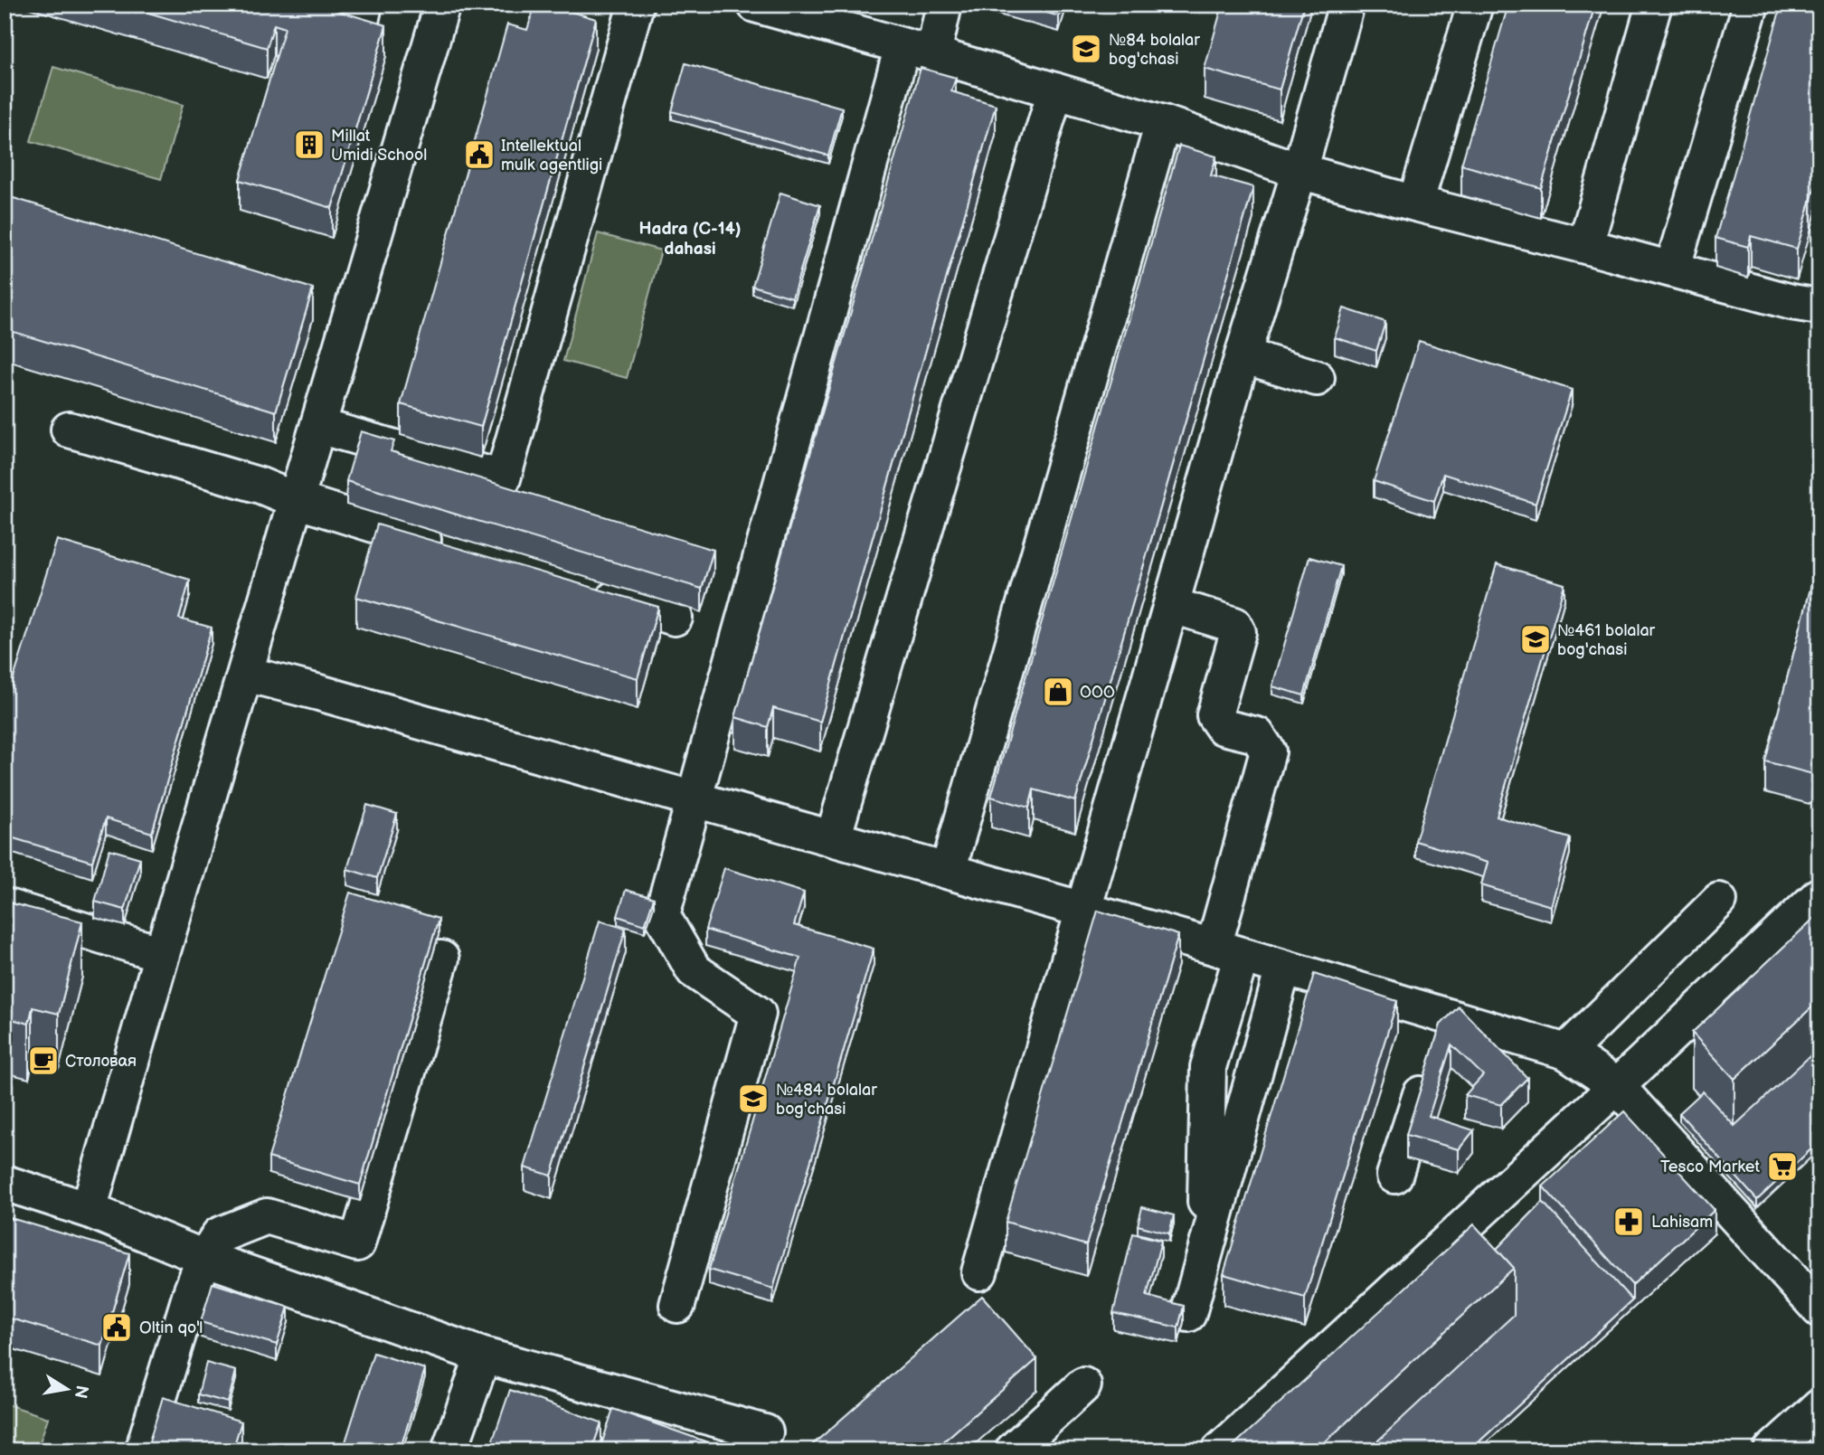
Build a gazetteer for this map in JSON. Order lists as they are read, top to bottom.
{
  "districts": ["Hadra (C-14) dahasi"],
  "places": {
    "school or university": ["№84 bolalar bog'chasi", "№461 bolalar bog'chasi", "№484 bolalar bog'chasi"],
    "building": ["Millat Umidi School"],
    "public building": ["Intellektual mulk agentligi", "Oltin qo'l"],
    "shop": ["ООО"],
    "cafe": ["Столовая"],
    "supermarket": ["Tesco Market"],
    "pharmacy": ["Lahisam"]
  },
  "north": "right"
}
